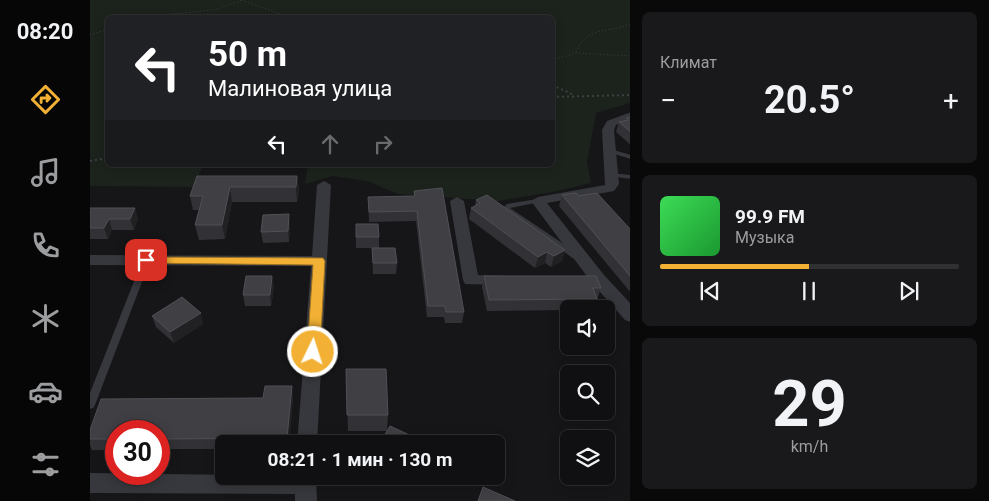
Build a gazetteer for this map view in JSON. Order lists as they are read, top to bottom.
{
  "page": {
    "tabs": "08:20",
    "tile": [
      "Климат",
      ["29", "km/h"]
    ],
    "turn": ["50 m", "Малиновая улица"],
    "heat": ["−", "20.5°", "+"],
    "song": ["99.9 FM", "Музыка"],
    "limit": "30",
    "trip": "08:21 · 1 мин · 130 m"
  }
}
